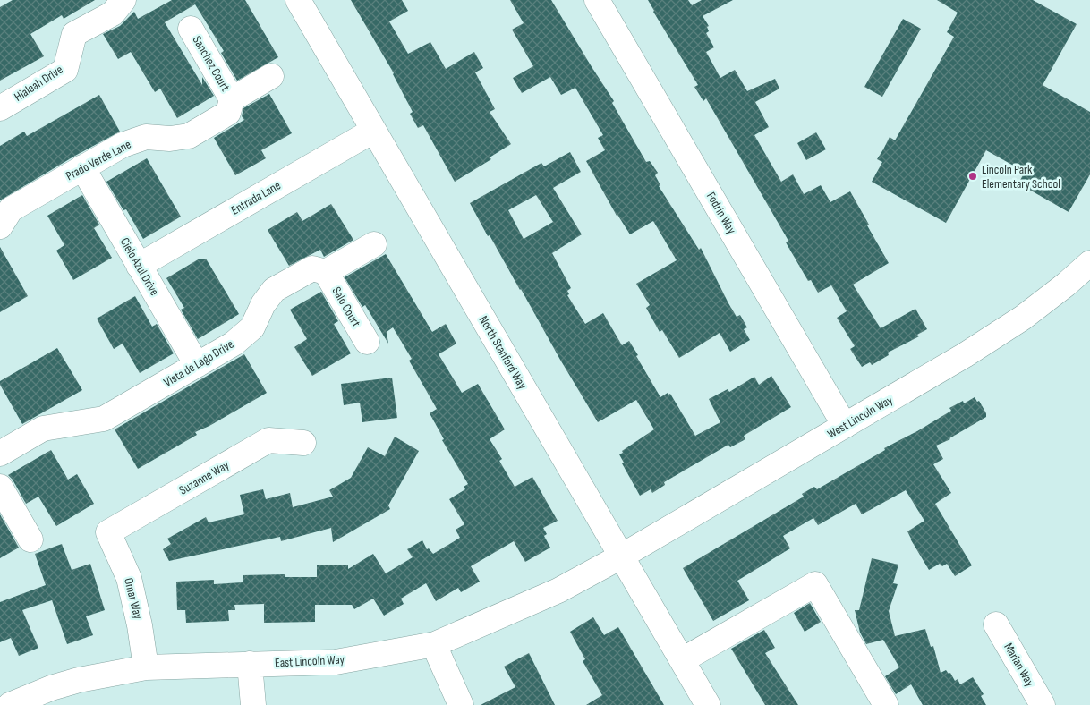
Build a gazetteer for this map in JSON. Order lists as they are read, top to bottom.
{
  "streets": {
    "street": [
      "Sanchez Court",
      "Hialeah Drive",
      "Prado Verde Lane",
      "Entrada Lane",
      "Fodrin Way",
      "Cielo Azul Drive",
      "Salo Court",
      "North Stanford Way",
      "Vista de Lago Drive",
      "West Lincoln Way",
      "Suzanne Way",
      "Omar Way",
      "East Lincoln Way",
      "Marian Way"
    ]
  },
  "crossings": [
    ["Sanchez Court", "Prado Verde Lane"],
    ["Prado Verde Lane", "Cielo Azul Drive"],
    ["Entrada Lane", "Cielo Azul Drive"],
    ["Entrada Lane", "North Stanford Way"],
    ["Fodrin Way", "West Lincoln Way"],
    ["Cielo Azul Drive", "Vista de Lago Drive"],
    ["Salo Court", "Vista de Lago Drive"],
    ["North Stanford Way", "West Lincoln Way"],
    ["North Stanford Way", "East Lincoln Way"],
    ["West Lincoln Way", "East Lincoln Way"],
    ["Suzanne Way", "Omar Way"],
    ["Omar Way", "East Lincoln Way"]
  ],
  "places": ["Lincoln Park Elementary School"]
}
